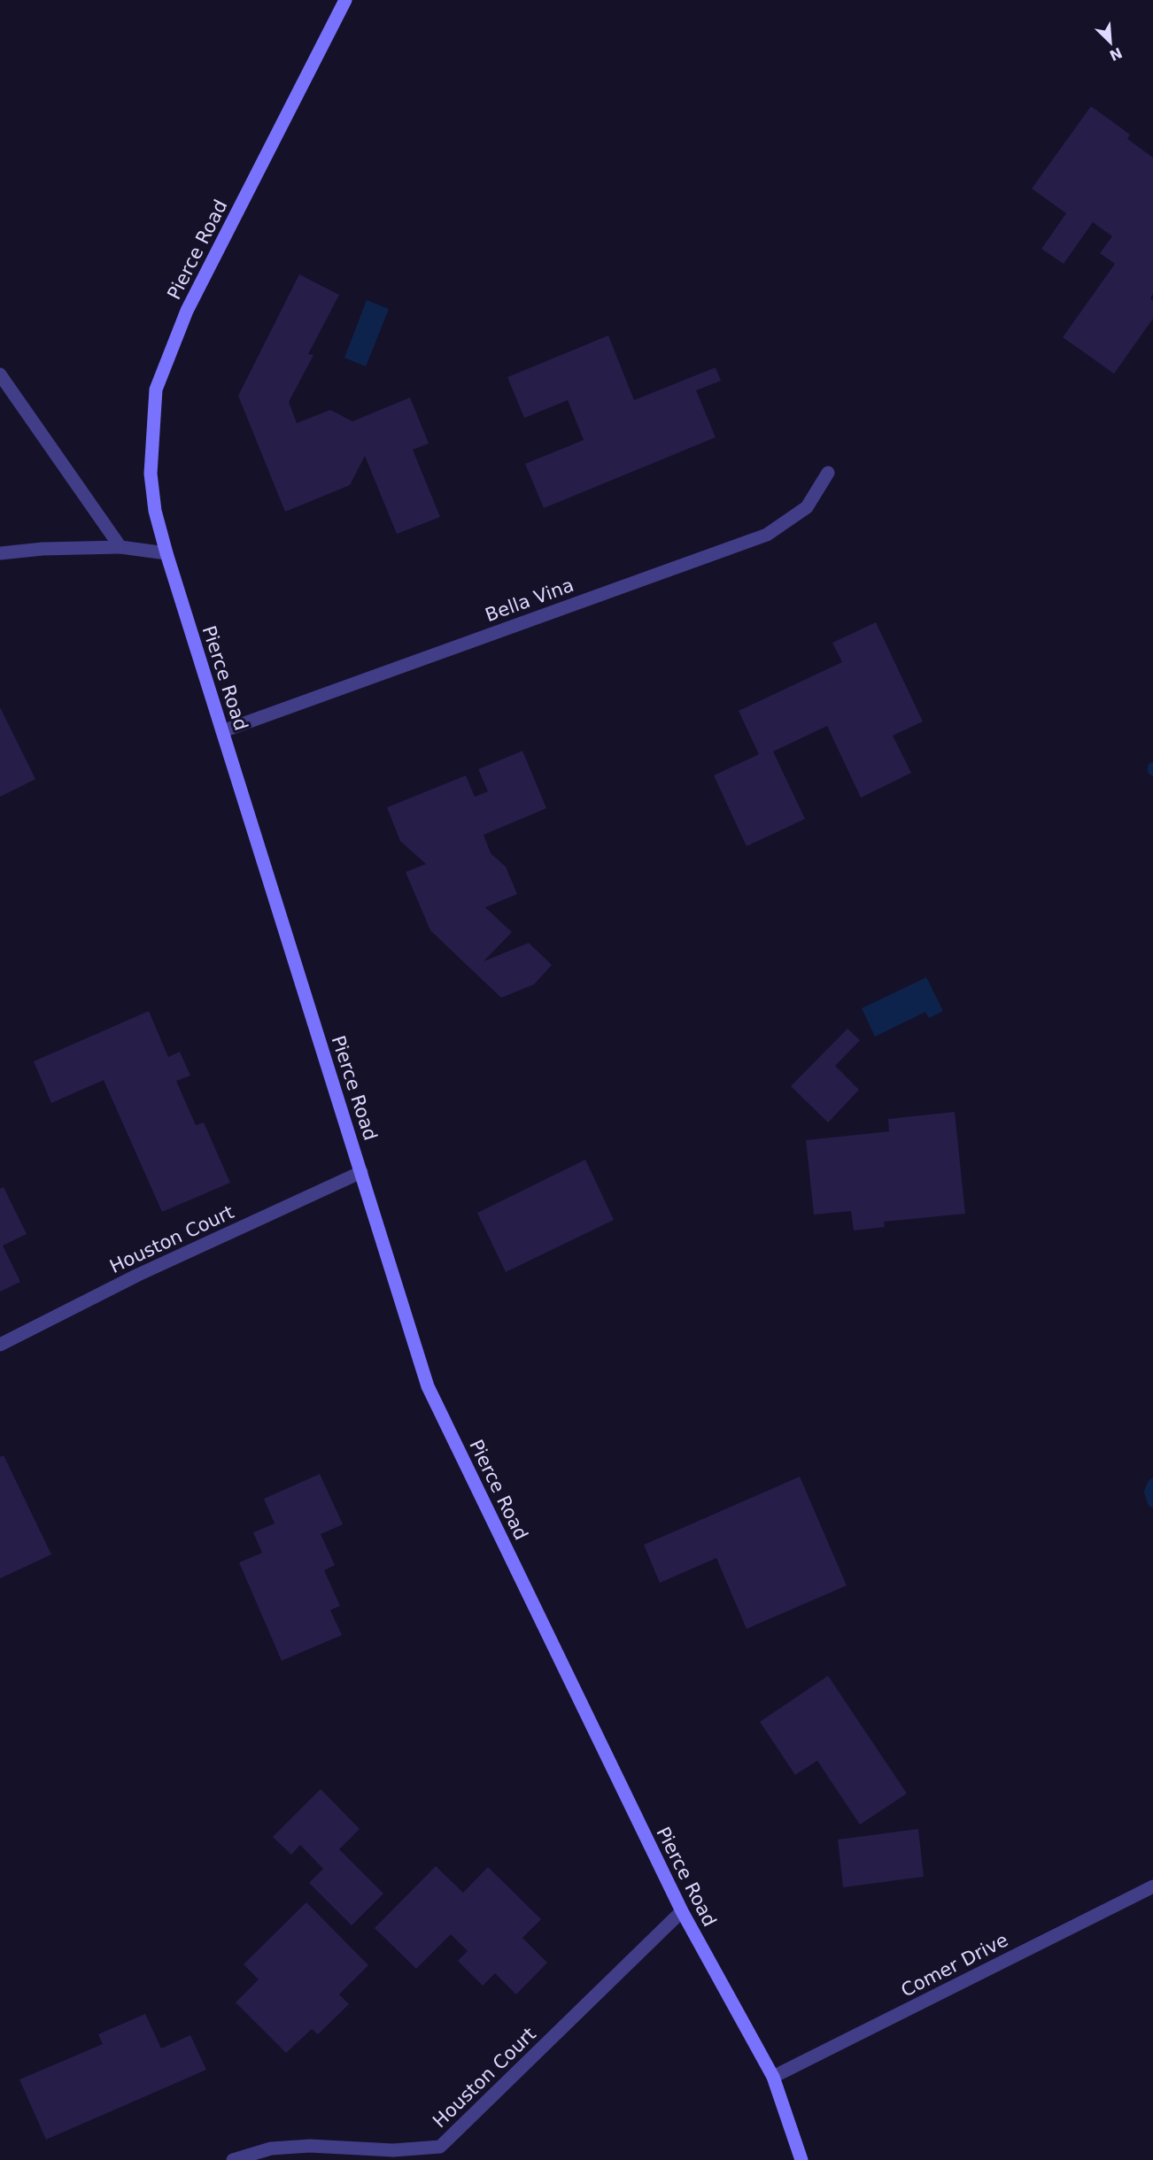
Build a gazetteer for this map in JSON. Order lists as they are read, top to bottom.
{
  "streets": {
    "street": [
      "Pierce Road",
      "Bella Vina",
      "Houston Court",
      "Comer Drive"
    ]
  },
  "crossings": [
    ["Pierce Road", "Bella Vina"],
    ["Pierce Road", "Houston Court"],
    ["Pierce Road", "Comer Drive"]
  ],
  "north": "bottom right"
}
